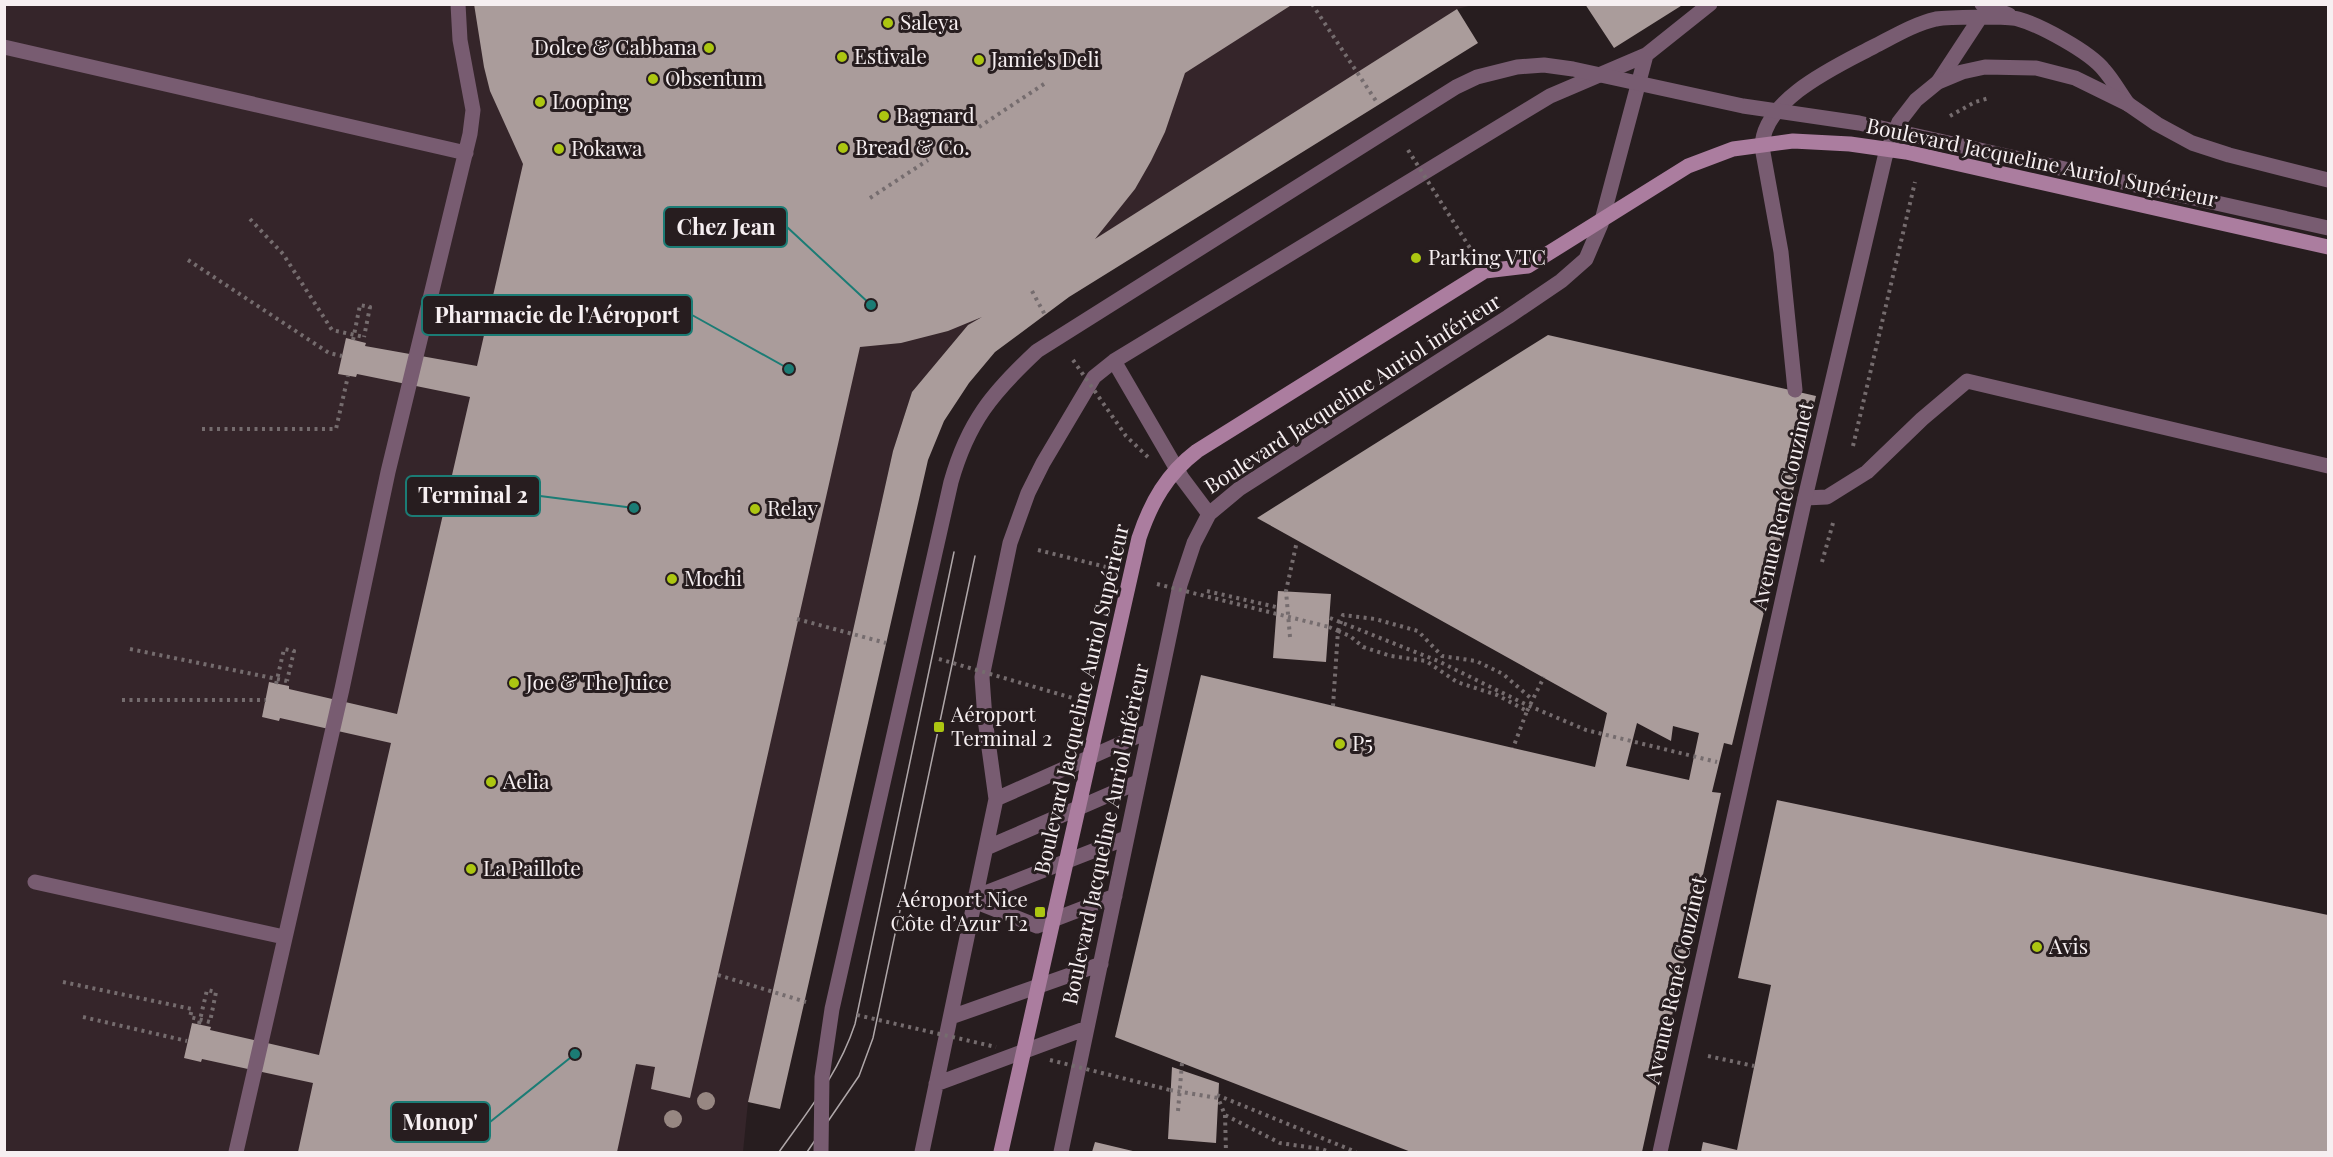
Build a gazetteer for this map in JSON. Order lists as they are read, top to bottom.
{
  "streets": {
    "main road": ["Boulevard Jacqueline Auriol Supérieur"],
    "street": ["Boulevard Jacqueline Auriol inférieur", "Avenue René Couzinet"]
  },
  "places": {
    "other": [
      "Saleya",
      "Dolce & Cabbana",
      "Estivale",
      "Jamie's Deli",
      "Obsentum",
      "Looping",
      "Bagnard",
      "Bread & Co.",
      "Pokawa",
      "Parking VTC",
      "Chez Jean",
      "Pharmacie de l'Aéroport",
      "Terminal 2",
      "Relay",
      "Mochi",
      "Joe & The Juice",
      "P5",
      "Aelia",
      "La Paillote",
      "Avis",
      "Monop'"
    ],
    "transit": ["Aéroport Terminal 2", "Aéroport Nice Côte d’Azur T2"]
  }
}
